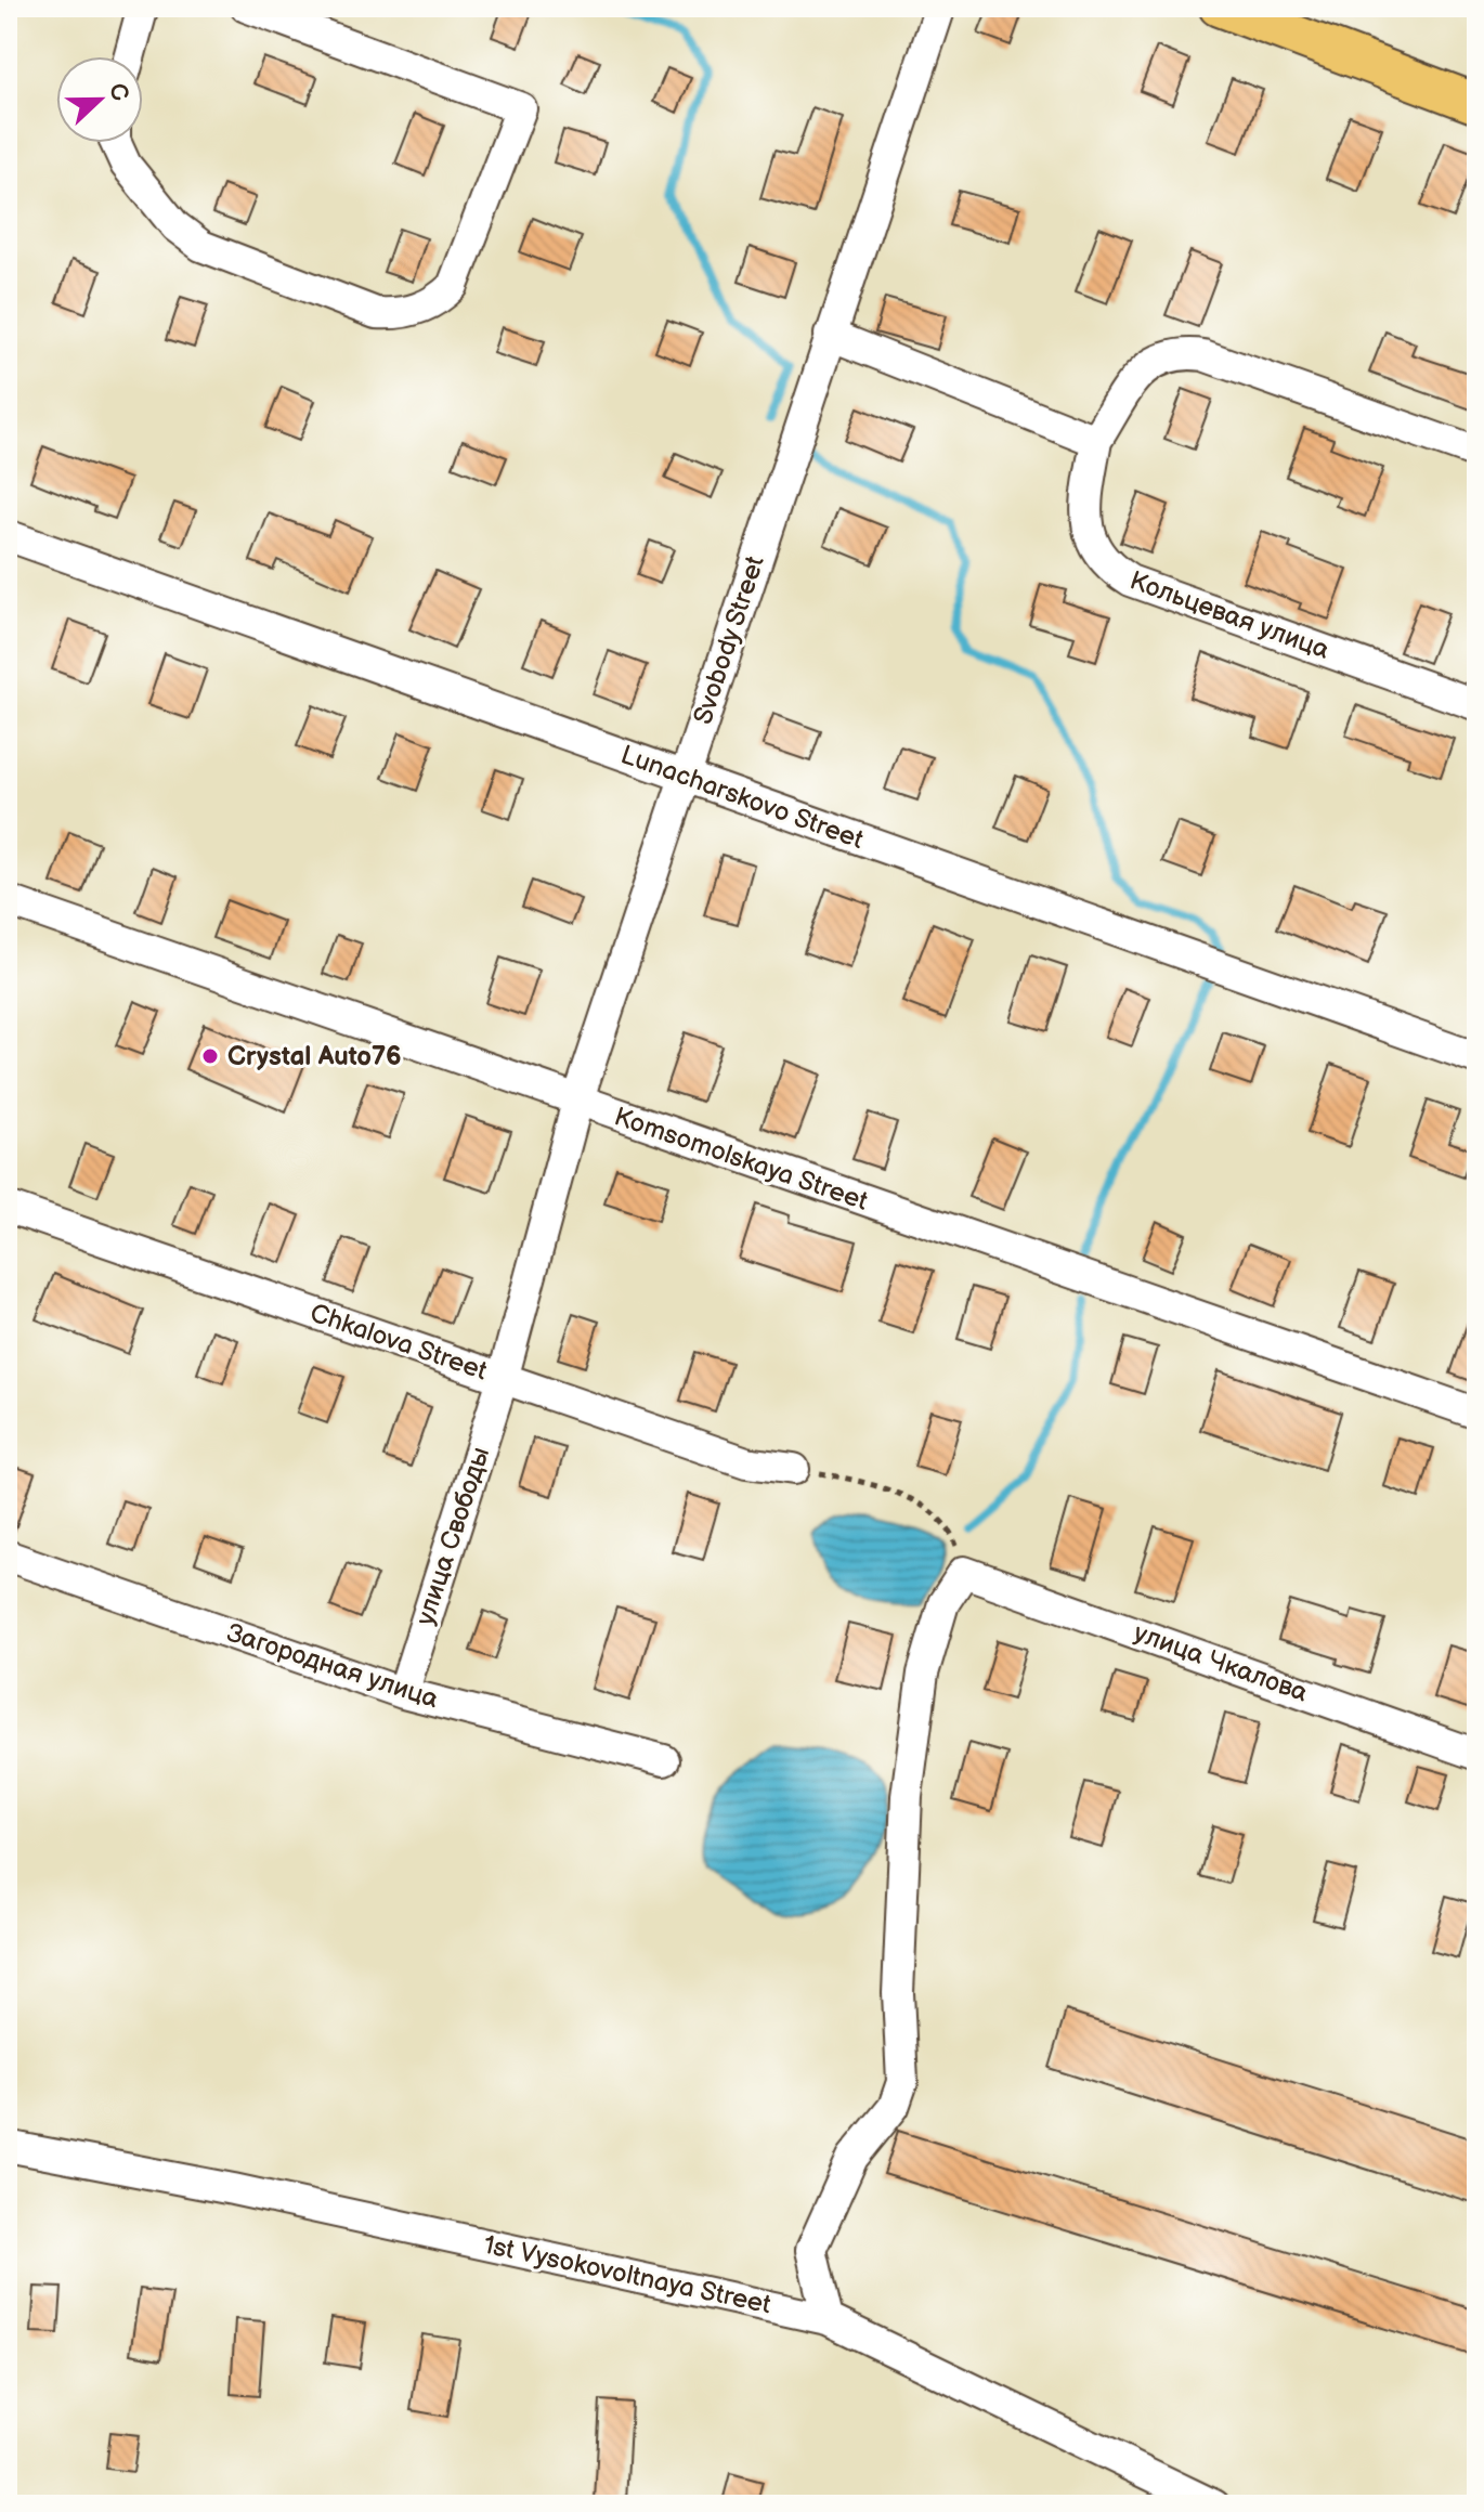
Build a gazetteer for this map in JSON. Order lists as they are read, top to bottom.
{
  "streets": {
    "street": [
      "Кольцевая улица",
      "Svobody Street",
      "Lunacharskovo Street",
      "Komsomolskaya Street",
      "Chkalova Street",
      "улица Свободы",
      "улица Чкалова",
      "Загородная улица",
      "1st Vysokovoltnaya Street"
    ]
  },
  "crossings": [
    ["Svobody Street", "Lunacharskovo Street"],
    ["Svobody Street", "Komsomolskaya Street"],
    ["Svobody Street", "Chkalova Street"],
    ["Svobody Street", "улица Свободы"],
    ["Chkalova Street", "улица Свободы"],
    ["улица Свободы", "Загородная улица"]
  ],
  "places": ["Crystal Auto76"],
  "north": "right"
}
